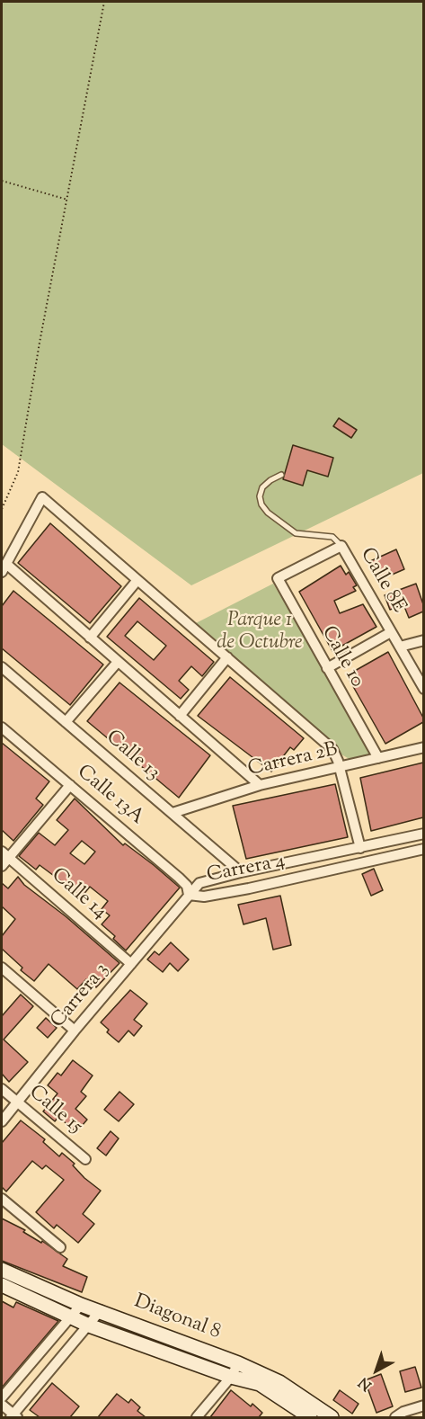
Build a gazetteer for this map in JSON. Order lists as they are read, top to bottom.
{
  "streets": {
    "street": [
      "Calle 8E",
      "Calle 10",
      "Calle 13",
      "Carrera 2B",
      "Calle 13A",
      "Carrera 4",
      "Calle 14",
      "Carrera 3",
      "Calle 15",
      "Diagonal 8"
    ]
  },
  "crossings": [
    ["Calle 8E", "Calle 10"],
    ["Calle 10", "Carrera 2B"],
    ["Calle 13", "Carrera 2B"],
    ["Calle 13", "Carrera 4"],
    ["Calle 13A", "Carrera 4"],
    ["Calle 13A", "Carrera 3"],
    ["Carrera 4", "Carrera 3"],
    ["Calle 14", "Carrera 3"],
    ["Carrera 3", "Calle 15"]
  ],
  "parks": ["Parque 1 de Octubre"],
  "north": "bottom left"
}
